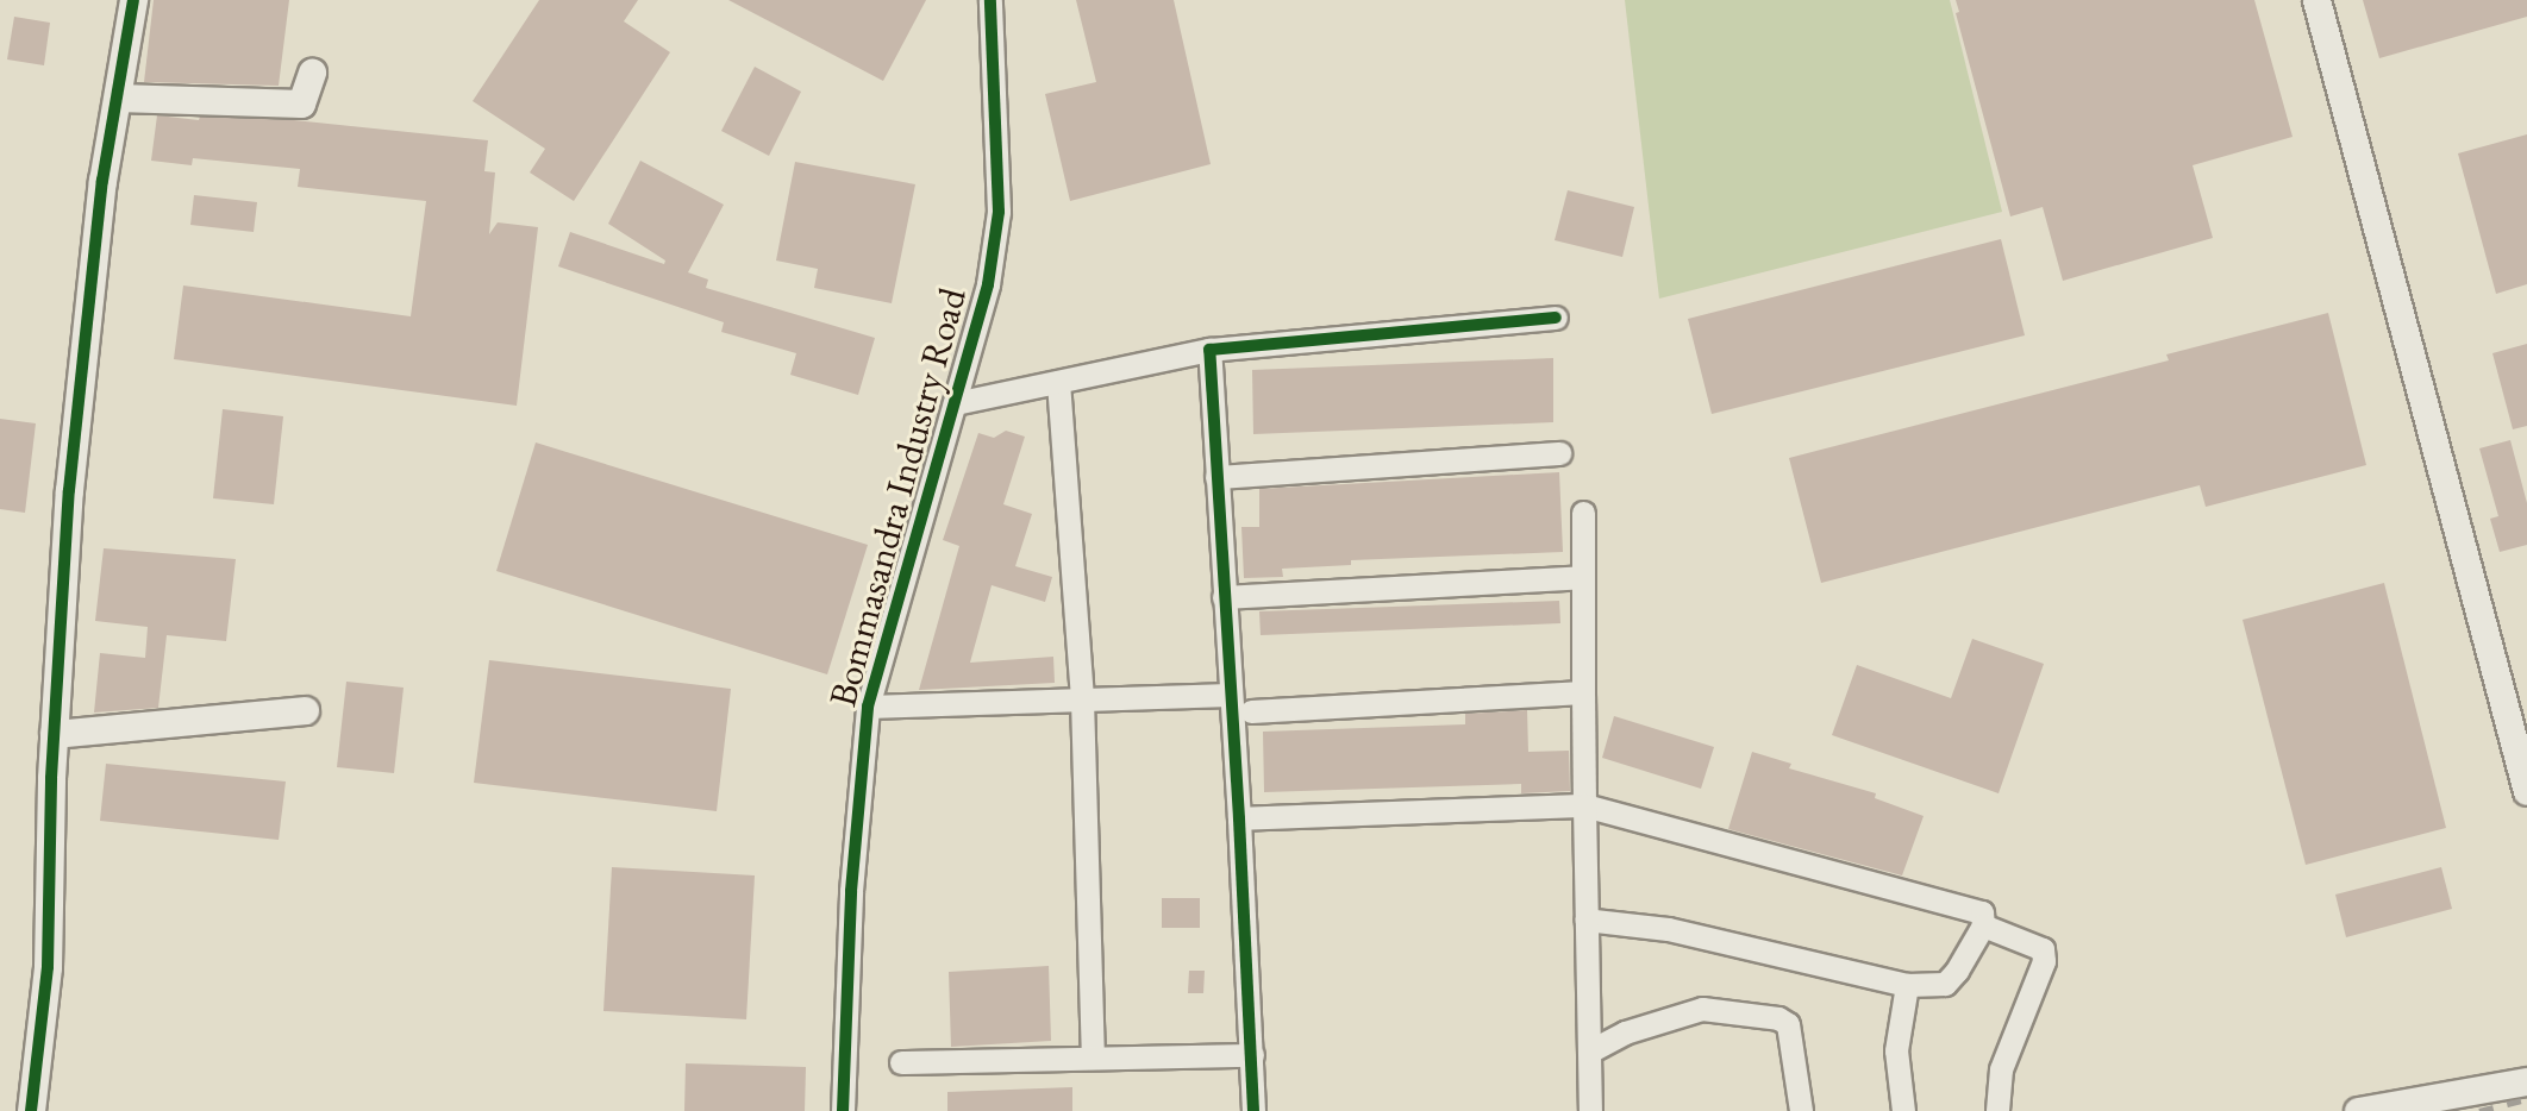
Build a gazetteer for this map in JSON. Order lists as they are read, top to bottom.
{
  "streets": {
    "street": ["Bommasandra Industry Road"]
  }
}
